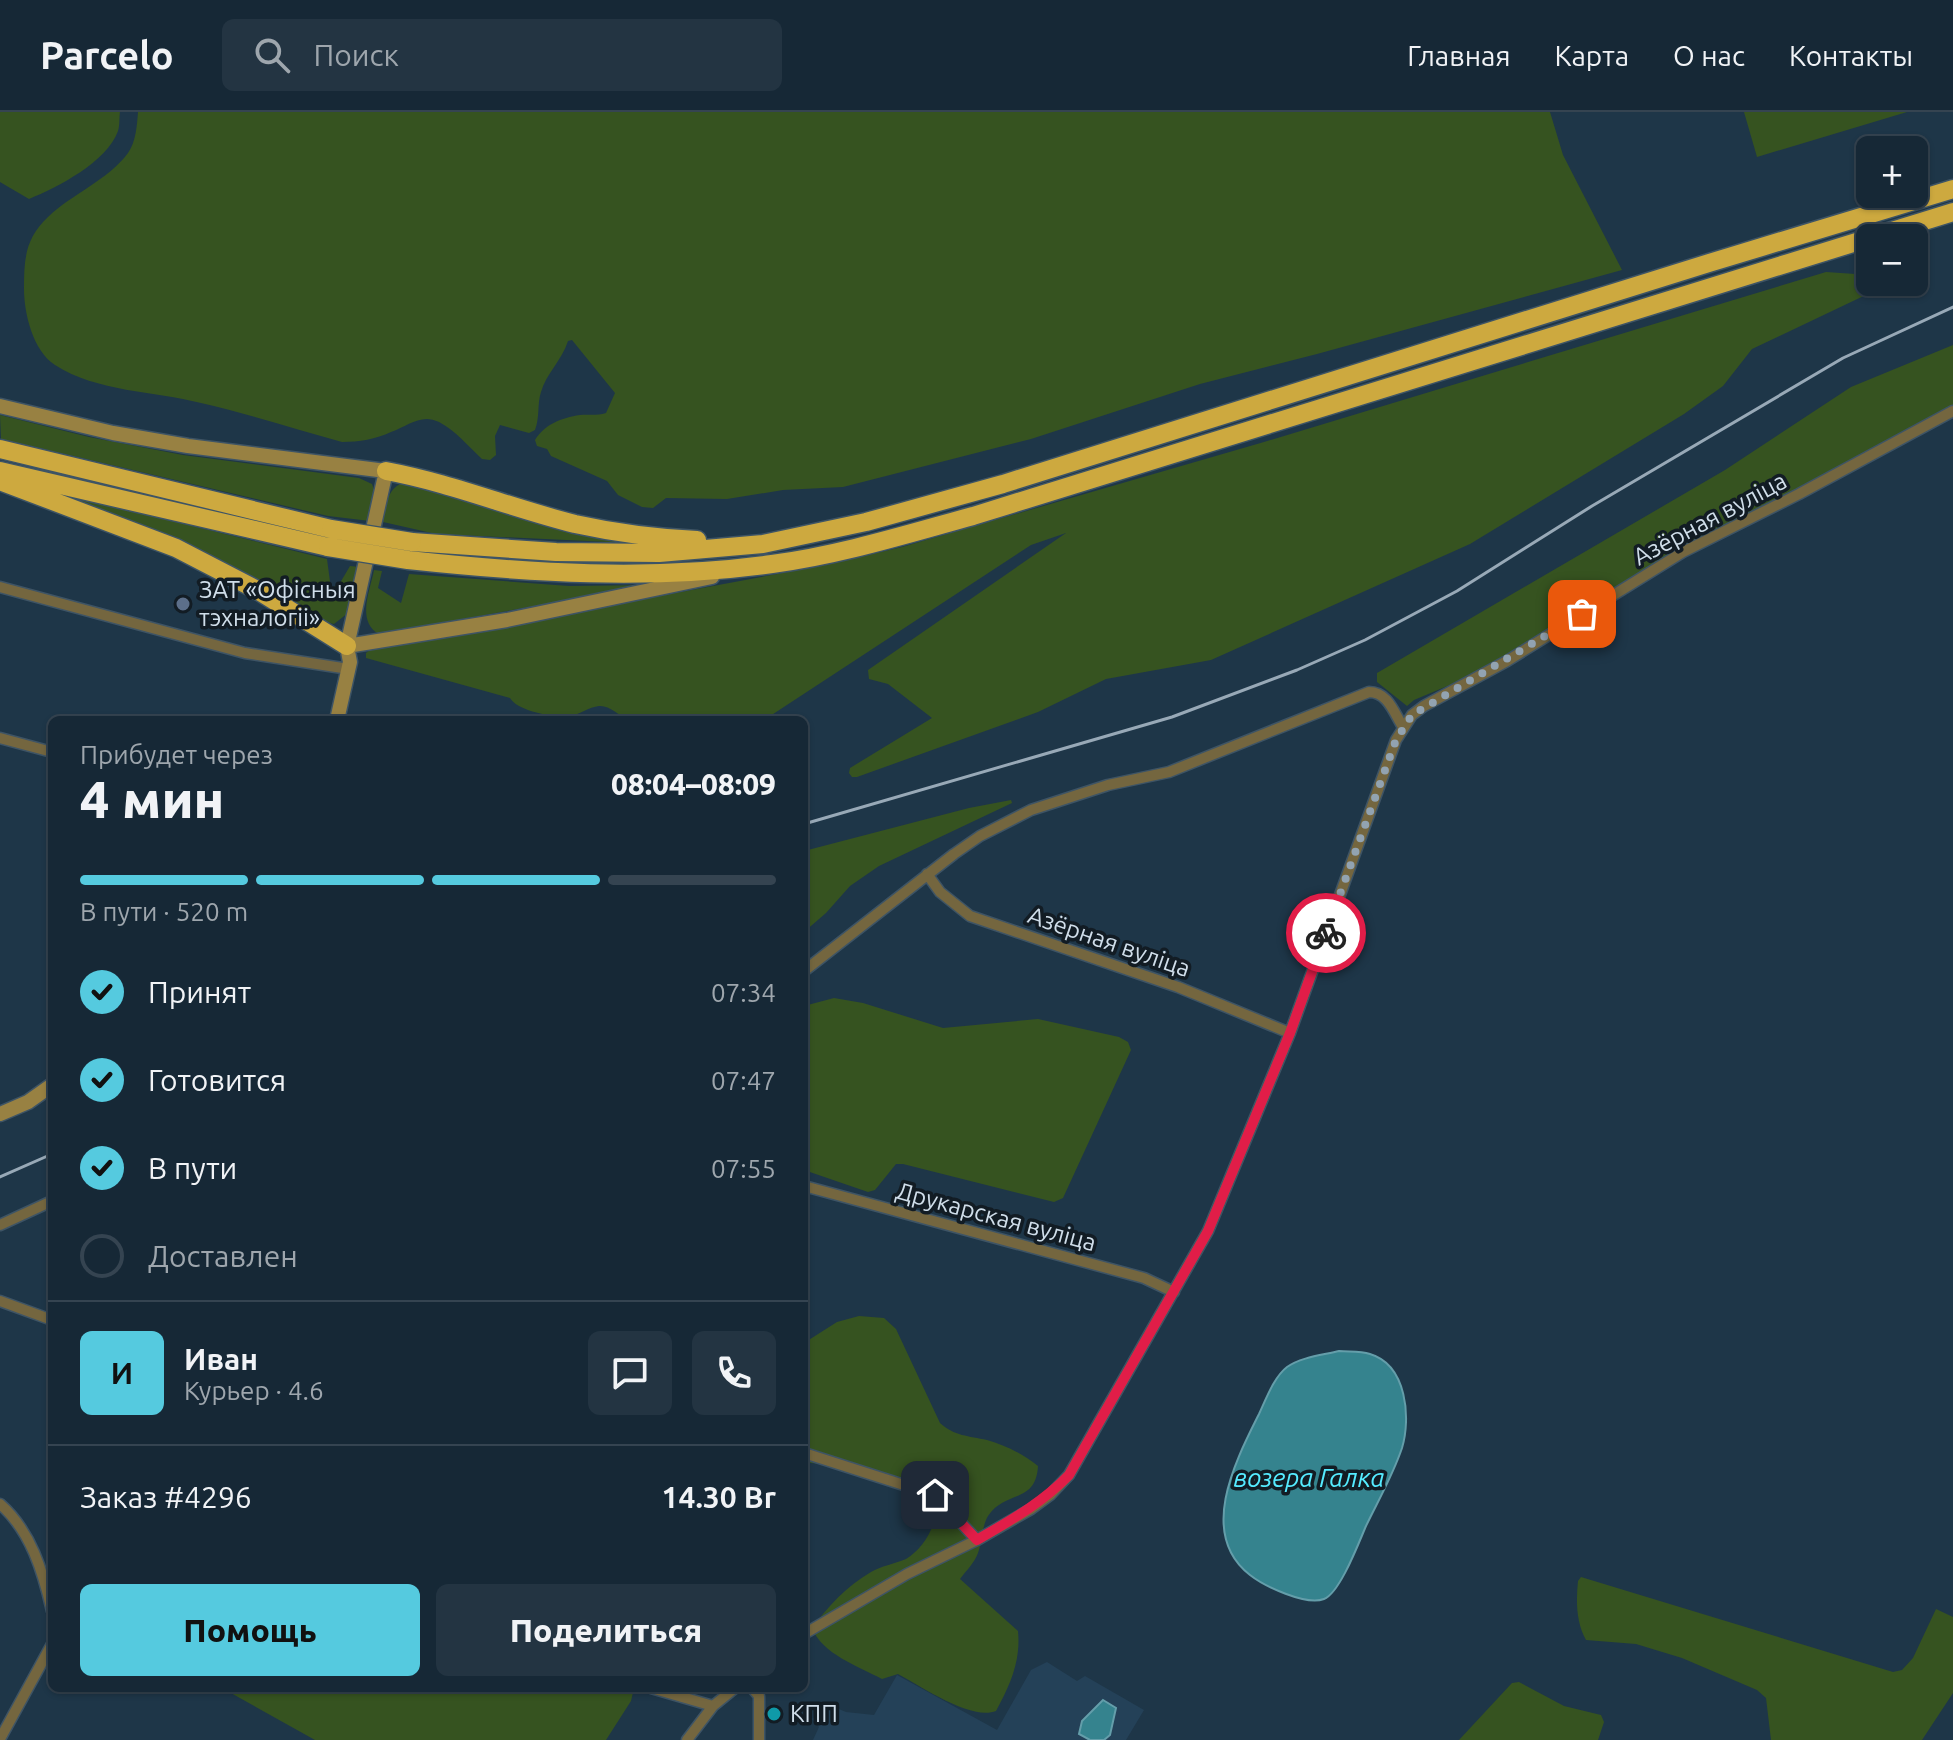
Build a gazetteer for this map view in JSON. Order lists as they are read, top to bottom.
{
  "streets": {
    "street": ["Азёрная вуліца", "Друкарская вуліца"]
  },
  "crossings": [
    ["Азёрная вуліца", "Друкарская вуліца"]
  ],
  "water": ["возера Галка"],
  "places": ["ЗАТ «Офісныя тэхналогіі»", "КПП"],
  "page": {
    "header": "Parcelo",
    "search": "Поиск",
    "nav": [
      "Главная",
      "Карта",
      "О нас",
      "Контакты"
    ],
    "map_buttons": ["+", "−"],
    "heading": ["4 мин", "Прибудет через", "08:04–08:09"],
    "panel": [
      "Иван",
      "Курьер · 4.6",
      "Заказ #4296",
      "14.30 Br"
    ],
    "bar": "В пути · 520 m",
    "list": [
      ["Принят", "07:34"],
      ["Готовится", "07:47"],
      ["В пути", "07:55"],
      "Доставлен"
    ],
    "round": "И",
    "buttons": ["Помощь", "Поделиться"]
  }
}
